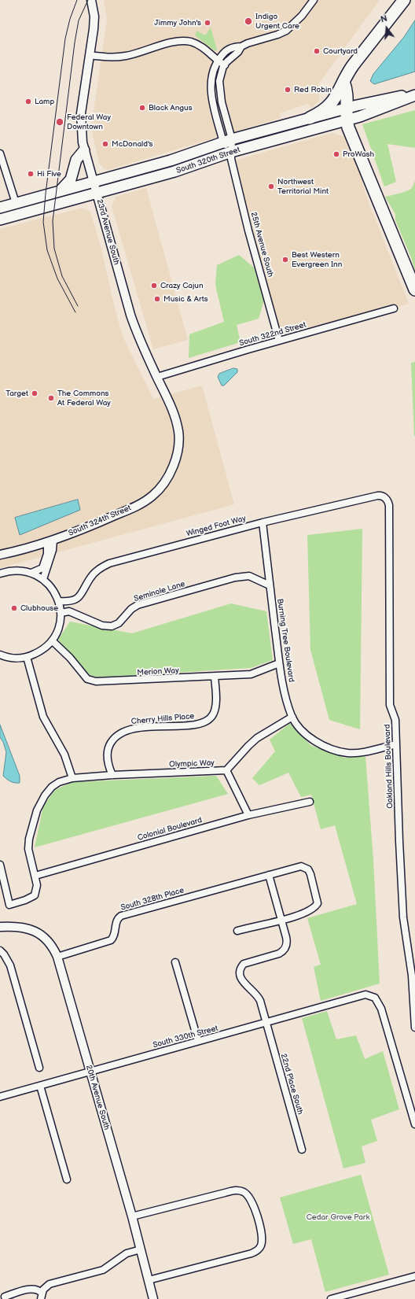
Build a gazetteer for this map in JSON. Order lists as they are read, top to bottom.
{
  "streets": {
    "main road": ["South 320th Street"],
    "street": [
      "23rd Avenue South",
      "25th Avenue South",
      "South 322nd Street",
      "South 324th Street",
      "Winged Foot Way",
      "Seminole Lane",
      "Burning Tree Boulevard",
      "Merion Way",
      "Cherry Hills Place",
      "Olympic Way",
      "Oakland Hills Boulevard",
      "Colonial Boulevard",
      "South 328th Place",
      "South 330th Street",
      "22nd Place South",
      "20th Avenue South"
    ]
  },
  "crossings": [
    ["South 320th Street", "23rd Avenue South"],
    ["South 320th Street", "25th Avenue South"],
    ["23rd Avenue South", "South 322nd Street"],
    ["23rd Avenue South", "South 324th Street"],
    ["25th Avenue South", "South 322nd Street"],
    ["Winged Foot Way", "Seminole Lane"],
    ["Winged Foot Way", "Burning Tree Boulevard"],
    ["Winged Foot Way", "Merion Way"],
    ["Winged Foot Way", "Oakland Hills Boulevard"],
    ["Seminole Lane", "Burning Tree Boulevard"],
    ["Burning Tree Boulevard", "Merion Way"],
    ["Burning Tree Boulevard", "Olympic Way"],
    ["Burning Tree Boulevard", "Oakland Hills Boulevard"],
    ["Merion Way", "Cherry Hills Place"],
    ["Cherry Hills Place", "Olympic Way"],
    ["Olympic Way", "Colonial Boulevard"],
    ["South 328th Place", "20th Avenue South"],
    ["South 330th Street", "22nd Place South"],
    ["South 330th Street", "20th Avenue South"]
  ],
  "parks": ["Cedar Grove Park"],
  "places": [
    "Indigo Urgent Care",
    "Jimmy John's",
    "Courtyard",
    "Red Robin",
    "Lamp",
    "Black Angus",
    "Federal Way Downtown",
    "McDonald's",
    "ProWash",
    "Hi Five",
    "Northwest Territorial Mint",
    "Best Western Evergreen Inn",
    "Crazy Cajun",
    "Music & Arts",
    "Target",
    "The Commons At Federal Way",
    "Clubhouse"
  ],
  "north": "top"
}
